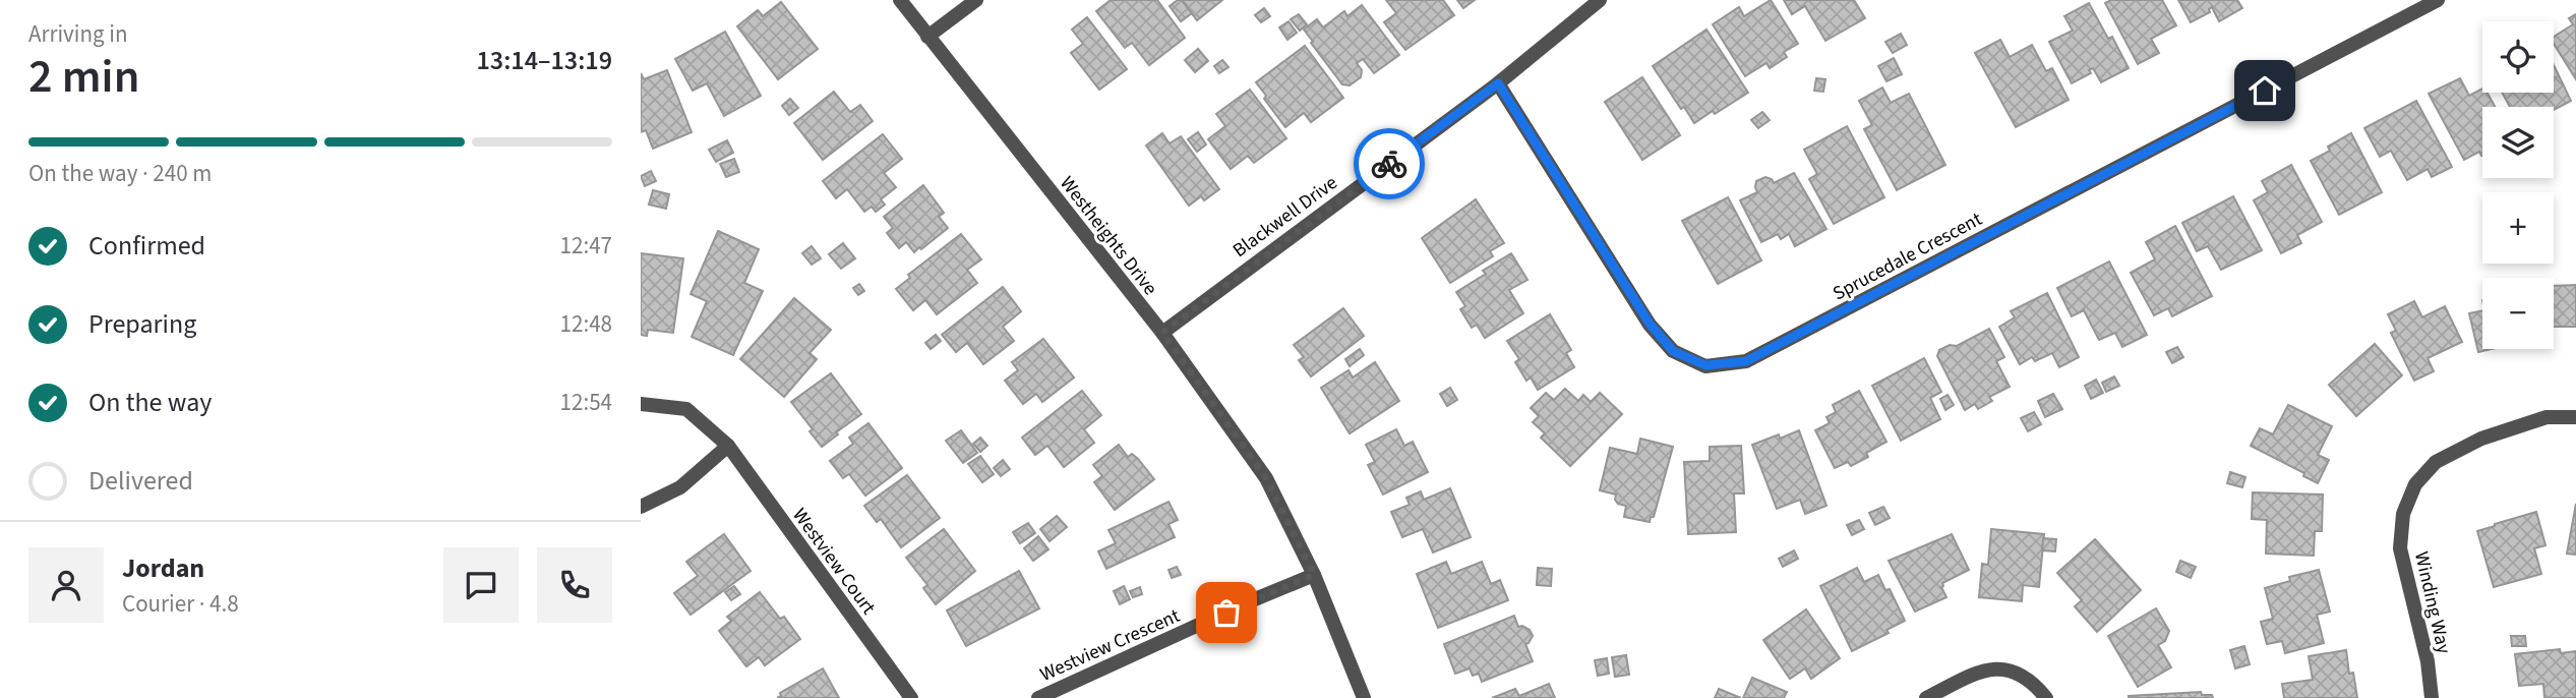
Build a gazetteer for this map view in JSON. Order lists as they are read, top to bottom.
{
  "streets": {
    "street": [
      "Blackwell Drive",
      "Westheights Drive",
      "Sprucedale Crescent",
      "Westview Court",
      "Winding Way",
      "Westview Crescent"
    ]
  },
  "crossings": [
    ["Blackwell Drive", "Westheights Drive"],
    ["Blackwell Drive", "Sprucedale Crescent"],
    ["Westheights Drive", "Westview Crescent"]
  ],
  "page": {
    "heading": ["2 min", "Arriving in", "13:14–13:19"],
    "panel": ["Jordan", "Courier · 4.8"],
    "map_buttons": ["+", "−"],
    "bar": "On the way · 240 m",
    "list": [
      ["Confirmed", "12:47"],
      ["Preparing", "12:48"],
      ["On the way", "12:54"],
      "Delivered"
    ]
  }
}
